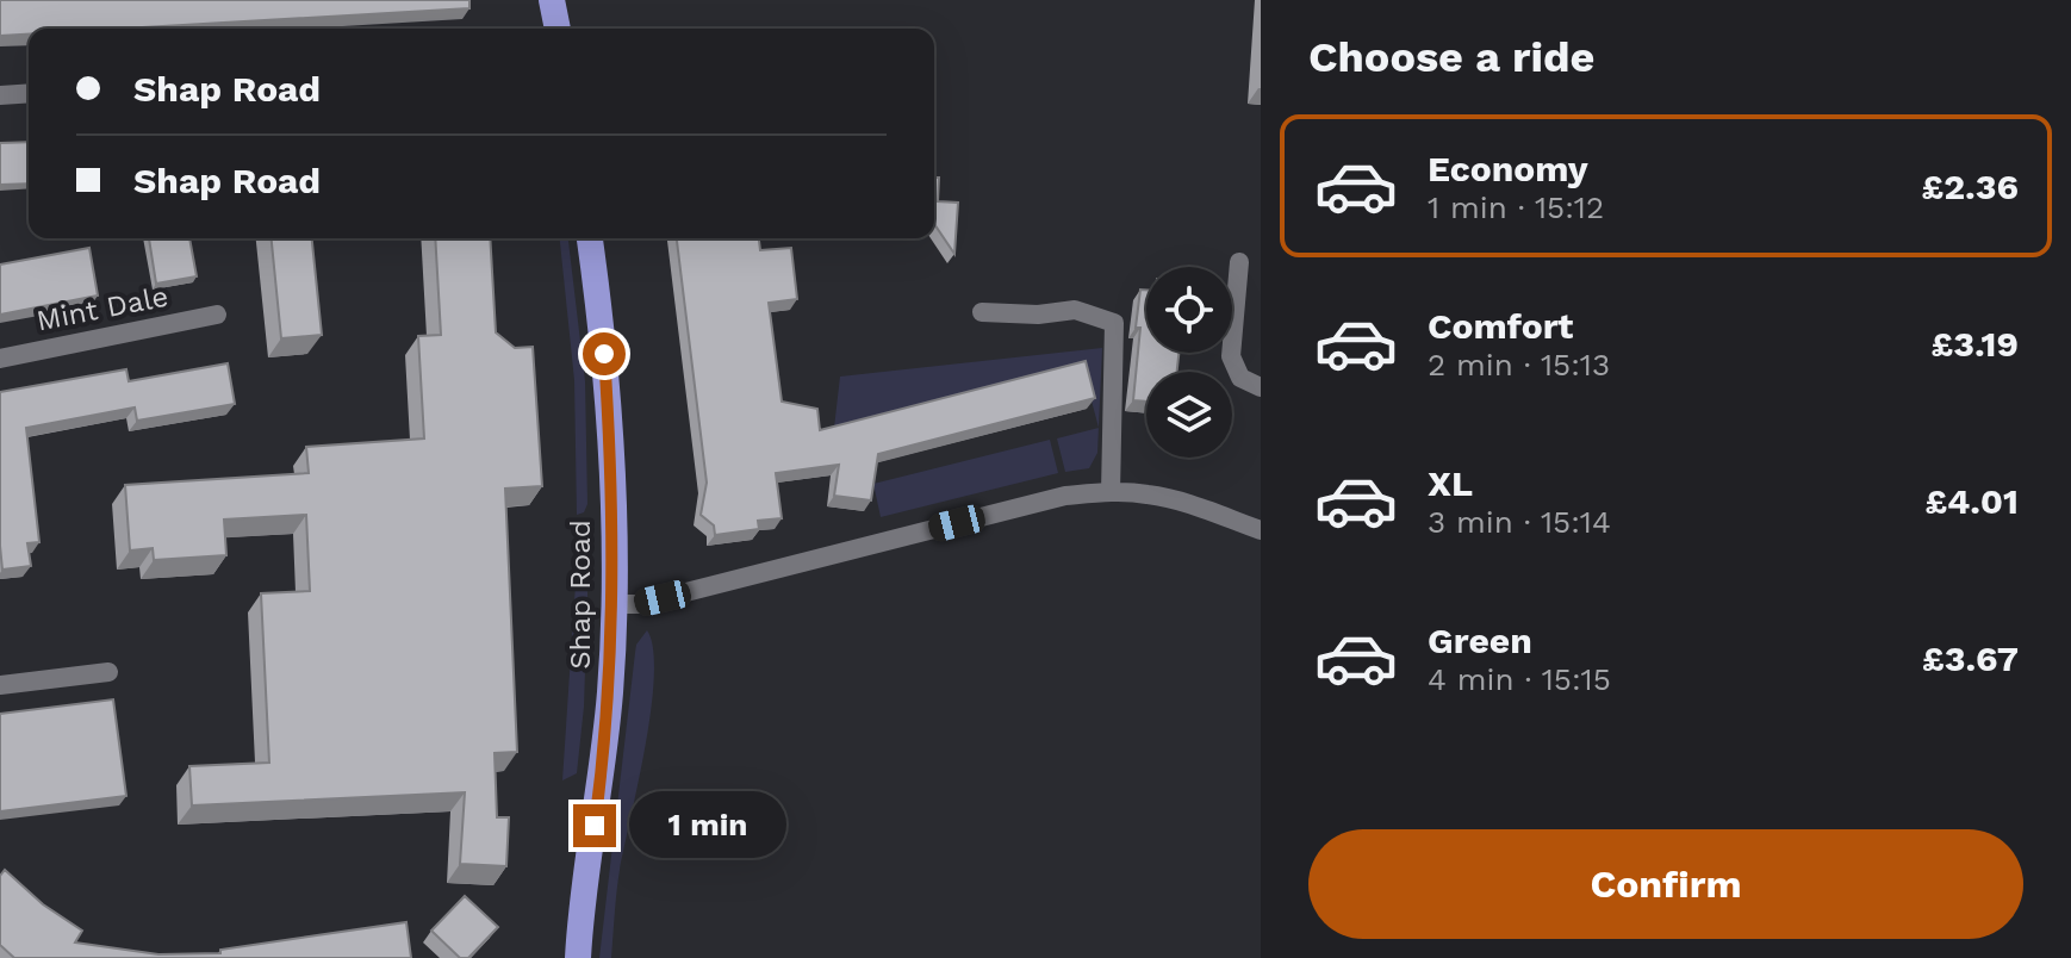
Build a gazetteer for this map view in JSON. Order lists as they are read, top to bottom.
{
  "streets": {
    "highway": ["Shap Road"],
    "street": ["Mint Dale"]
  },
  "page": {
    "heading": "Choose a ride",
    "banner": ["Shap Road", "Shap Road"],
    "list": [
      {
        "name": "Economy",
        "note": "1 min · 15:12",
        "value": "£2.36"
      },
      {
        "name": "Comfort",
        "note": "2 min · 15:13",
        "value": "£3.19"
      },
      {
        "name": "XL",
        "note": "3 min · 15:14",
        "value": "£4.01"
      },
      {
        "name": "Green",
        "note": "4 min · 15:15",
        "value": "£3.67"
      }
    ],
    "bubble": "1 min",
    "buttons": "Confirm"
  }
}
